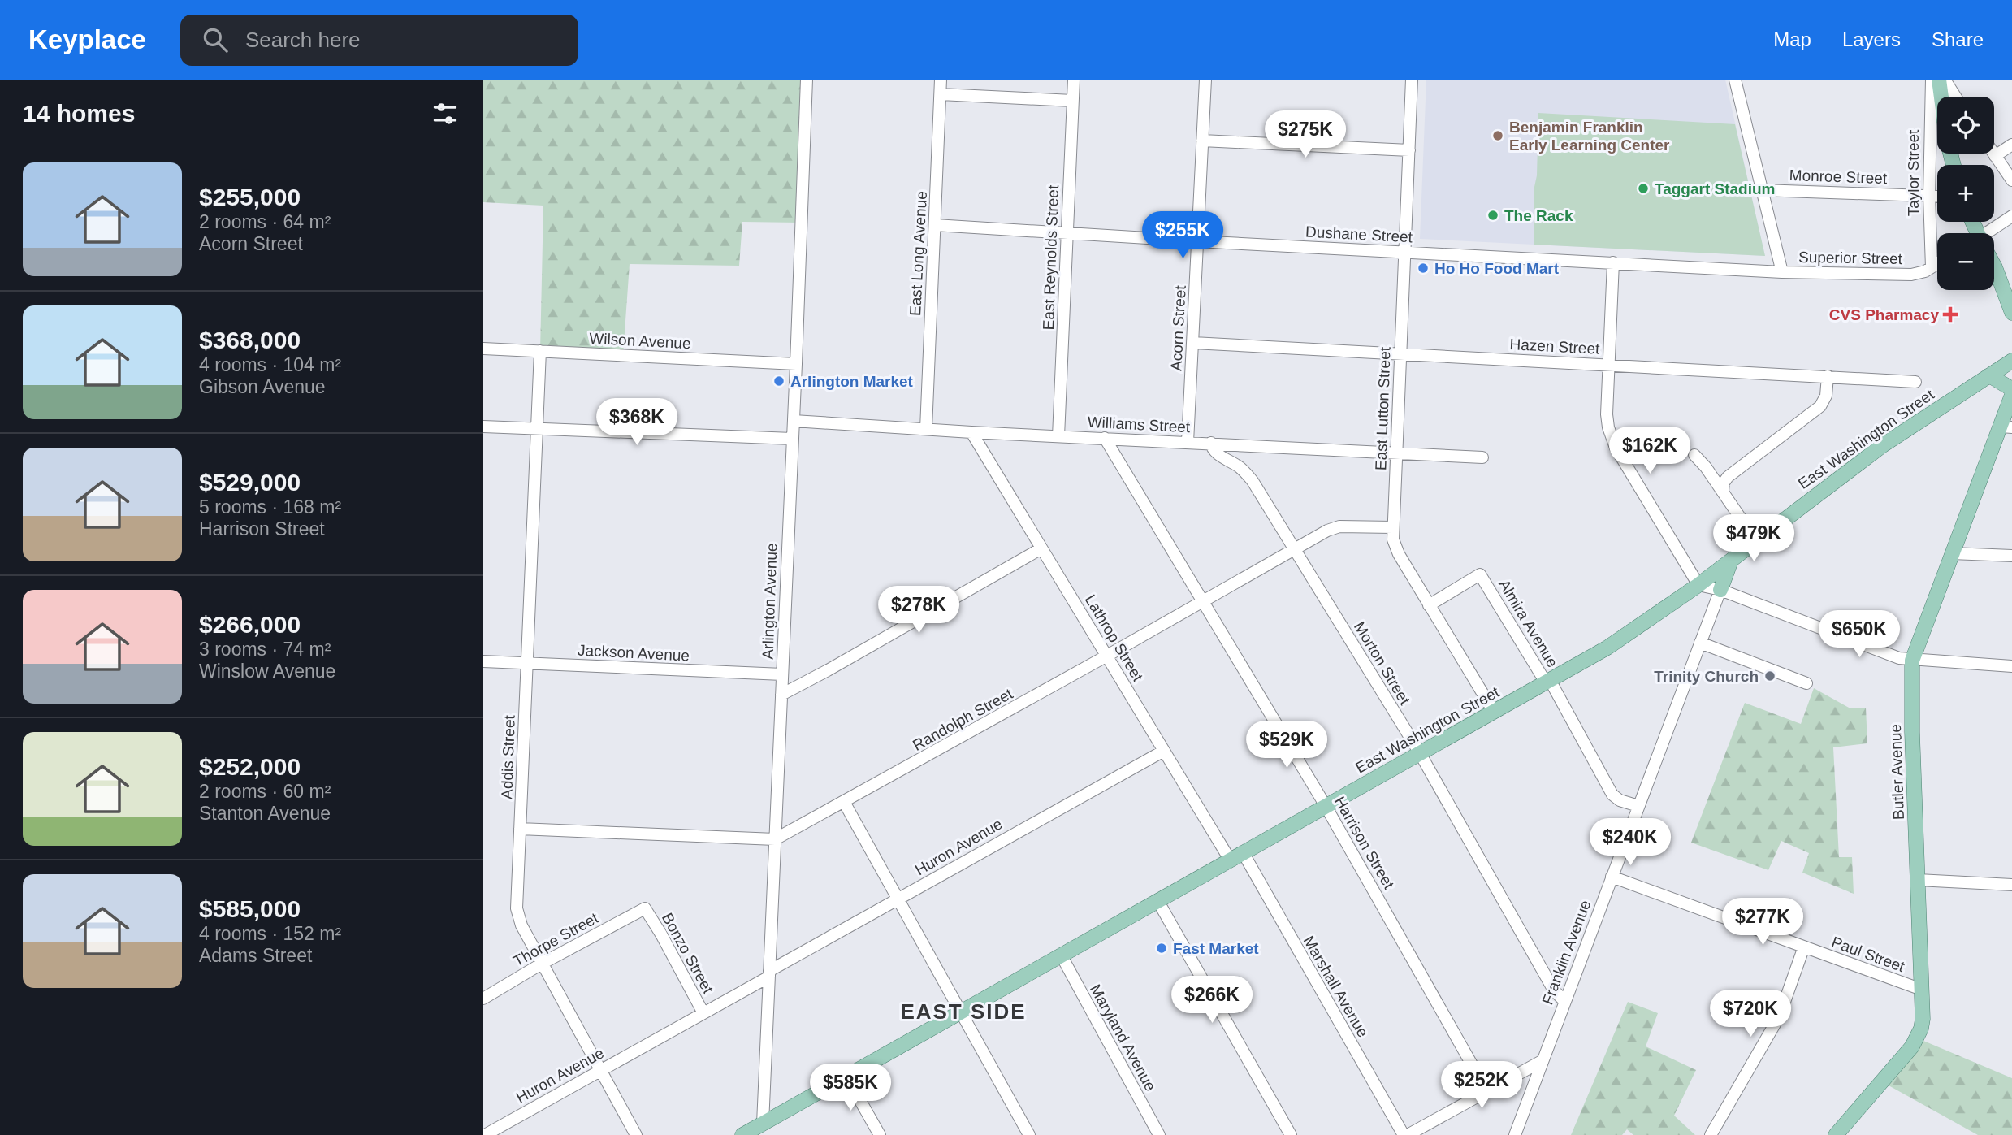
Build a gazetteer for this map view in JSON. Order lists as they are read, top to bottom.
{
  "streets": {
    "main road": ["Taylor Street", "East Washington Street", "Butler Avenue"],
    "street": [
      "Monroe Street",
      "Dushane Street",
      "East Long Avenue",
      "East Reynolds Street",
      "Superior Street",
      "Acorn Street",
      "Wilson Avenue",
      "Hazen Street",
      "East Lutton Street",
      "Williams Street",
      "Arlington Avenue",
      "Almira Avenue",
      "Lathrop Street",
      "Jackson Avenue",
      "Morton Street",
      "Randolph Street",
      "Addis Street",
      "Harrison Street",
      "Huron Avenue",
      "Thorpe Street",
      "Franklin Avenue",
      "Bonzo Street",
      "Paul Street",
      "Marshall Avenue",
      "Maryland Avenue"
    ]
  },
  "crossings": [
    ["Taylor Street", "Monroe Street"],
    ["Taylor Street", "Superior Street"],
    ["Dushane Street", "East Long Avenue"],
    ["Dushane Street", "East Reynolds Street"],
    ["Dushane Street", "Superior Street"],
    ["Dushane Street", "Acorn Street"],
    ["Dushane Street", "East Lutton Street"],
    ["East Long Avenue", "Williams Street"],
    ["East Reynolds Street", "Williams Street"],
    ["Acorn Street", "Hazen Street"],
    ["Acorn Street", "Williams Street"],
    ["Wilson Avenue", "Arlington Avenue"],
    ["Wilson Avenue", "Addis Street"],
    ["Hazen Street", "East Lutton Street"],
    ["East Lutton Street", "Williams Street"],
    ["East Lutton Street", "East Washington Street"],
    ["East Lutton Street", "Almira Avenue"],
    ["East Lutton Street", "Randolph Street"],
    ["Williams Street", "Arlington Avenue"],
    ["Williams Street", "Lathrop Street"],
    ["Williams Street", "Morton Street"],
    ["Williams Street", "Harrison Street"],
    ["East Washington Street", "Arlington Avenue"],
    ["East Washington Street", "Almira Avenue"],
    ["East Washington Street", "Lathrop Street"],
    ["East Washington Street", "Morton Street"],
    ["East Washington Street", "Harrison Street"],
    ["East Washington Street", "Marshall Avenue"],
    ["East Washington Street", "Maryland Avenue"],
    ["Arlington Avenue", "Jackson Avenue"],
    ["Arlington Avenue", "Randolph Street"],
    ["Arlington Avenue", "Huron Avenue"],
    ["Almira Avenue", "Franklin Avenue"],
    ["Lathrop Street", "Randolph Street"],
    ["Lathrop Street", "Huron Avenue"],
    ["Lathrop Street", "Marshall Avenue"],
    ["Jackson Avenue", "Addis Street"],
    ["Morton Street", "Randolph Street"],
    ["Morton Street", "Franklin Avenue"],
    ["Randolph Street", "Harrison Street"],
    ["Addis Street", "Huron Avenue"],
    ["Addis Street", "Thorpe Street"],
    ["Butler Avenue", "Paul Street"],
    ["Huron Avenue", "Bonzo Street"],
    ["Thorpe Street", "Bonzo Street"],
    ["Franklin Avenue", "Paul Street"]
  ],
  "districts": ["EAST SIDE"],
  "places": {
    "other": [
      "Benjamin Franklin Early Learning Center",
      "Taggart Stadium",
      "The Rack",
      "Ho Ho Food Mart",
      "Arlington Market",
      "Trinity Church",
      "Fast Market"
    ],
    "health": ["CVS Pharmacy"]
  },
  "page": {
    "header": "Keyplace",
    "search": "Search here",
    "nav": ["Map", "Layers", "Share"],
    "heading": "14 homes",
    "map_buttons": ["+", "−"],
    "price": [
      "$275K",
      "$255K",
      "$368K",
      "$162K",
      "$479K",
      "$278K",
      "$650K",
      "$529K",
      "$240K",
      "$277K",
      "$266K",
      "$720K",
      "$252K",
      "$585K"
    ],
    "list": [
      {
        "name": "$255,000",
        "note": "2 rooms · 64 m² · Acorn Street"
      },
      {
        "name": "$368,000",
        "note": "4 rooms · 104 m² · Gibson Avenue"
      },
      {
        "name": "$529,000",
        "note": "5 rooms · 168 m² · Harrison Street"
      },
      {
        "name": "$266,000",
        "note": "3 rooms · 74 m² · Winslow Avenue"
      },
      {
        "name": "$252,000",
        "note": "2 rooms · 60 m² · Stanton Avenue"
      },
      {
        "name": "$585,000",
        "note": "4 rooms · 152 m² · Adams Street"
      }
    ]
  }
}
